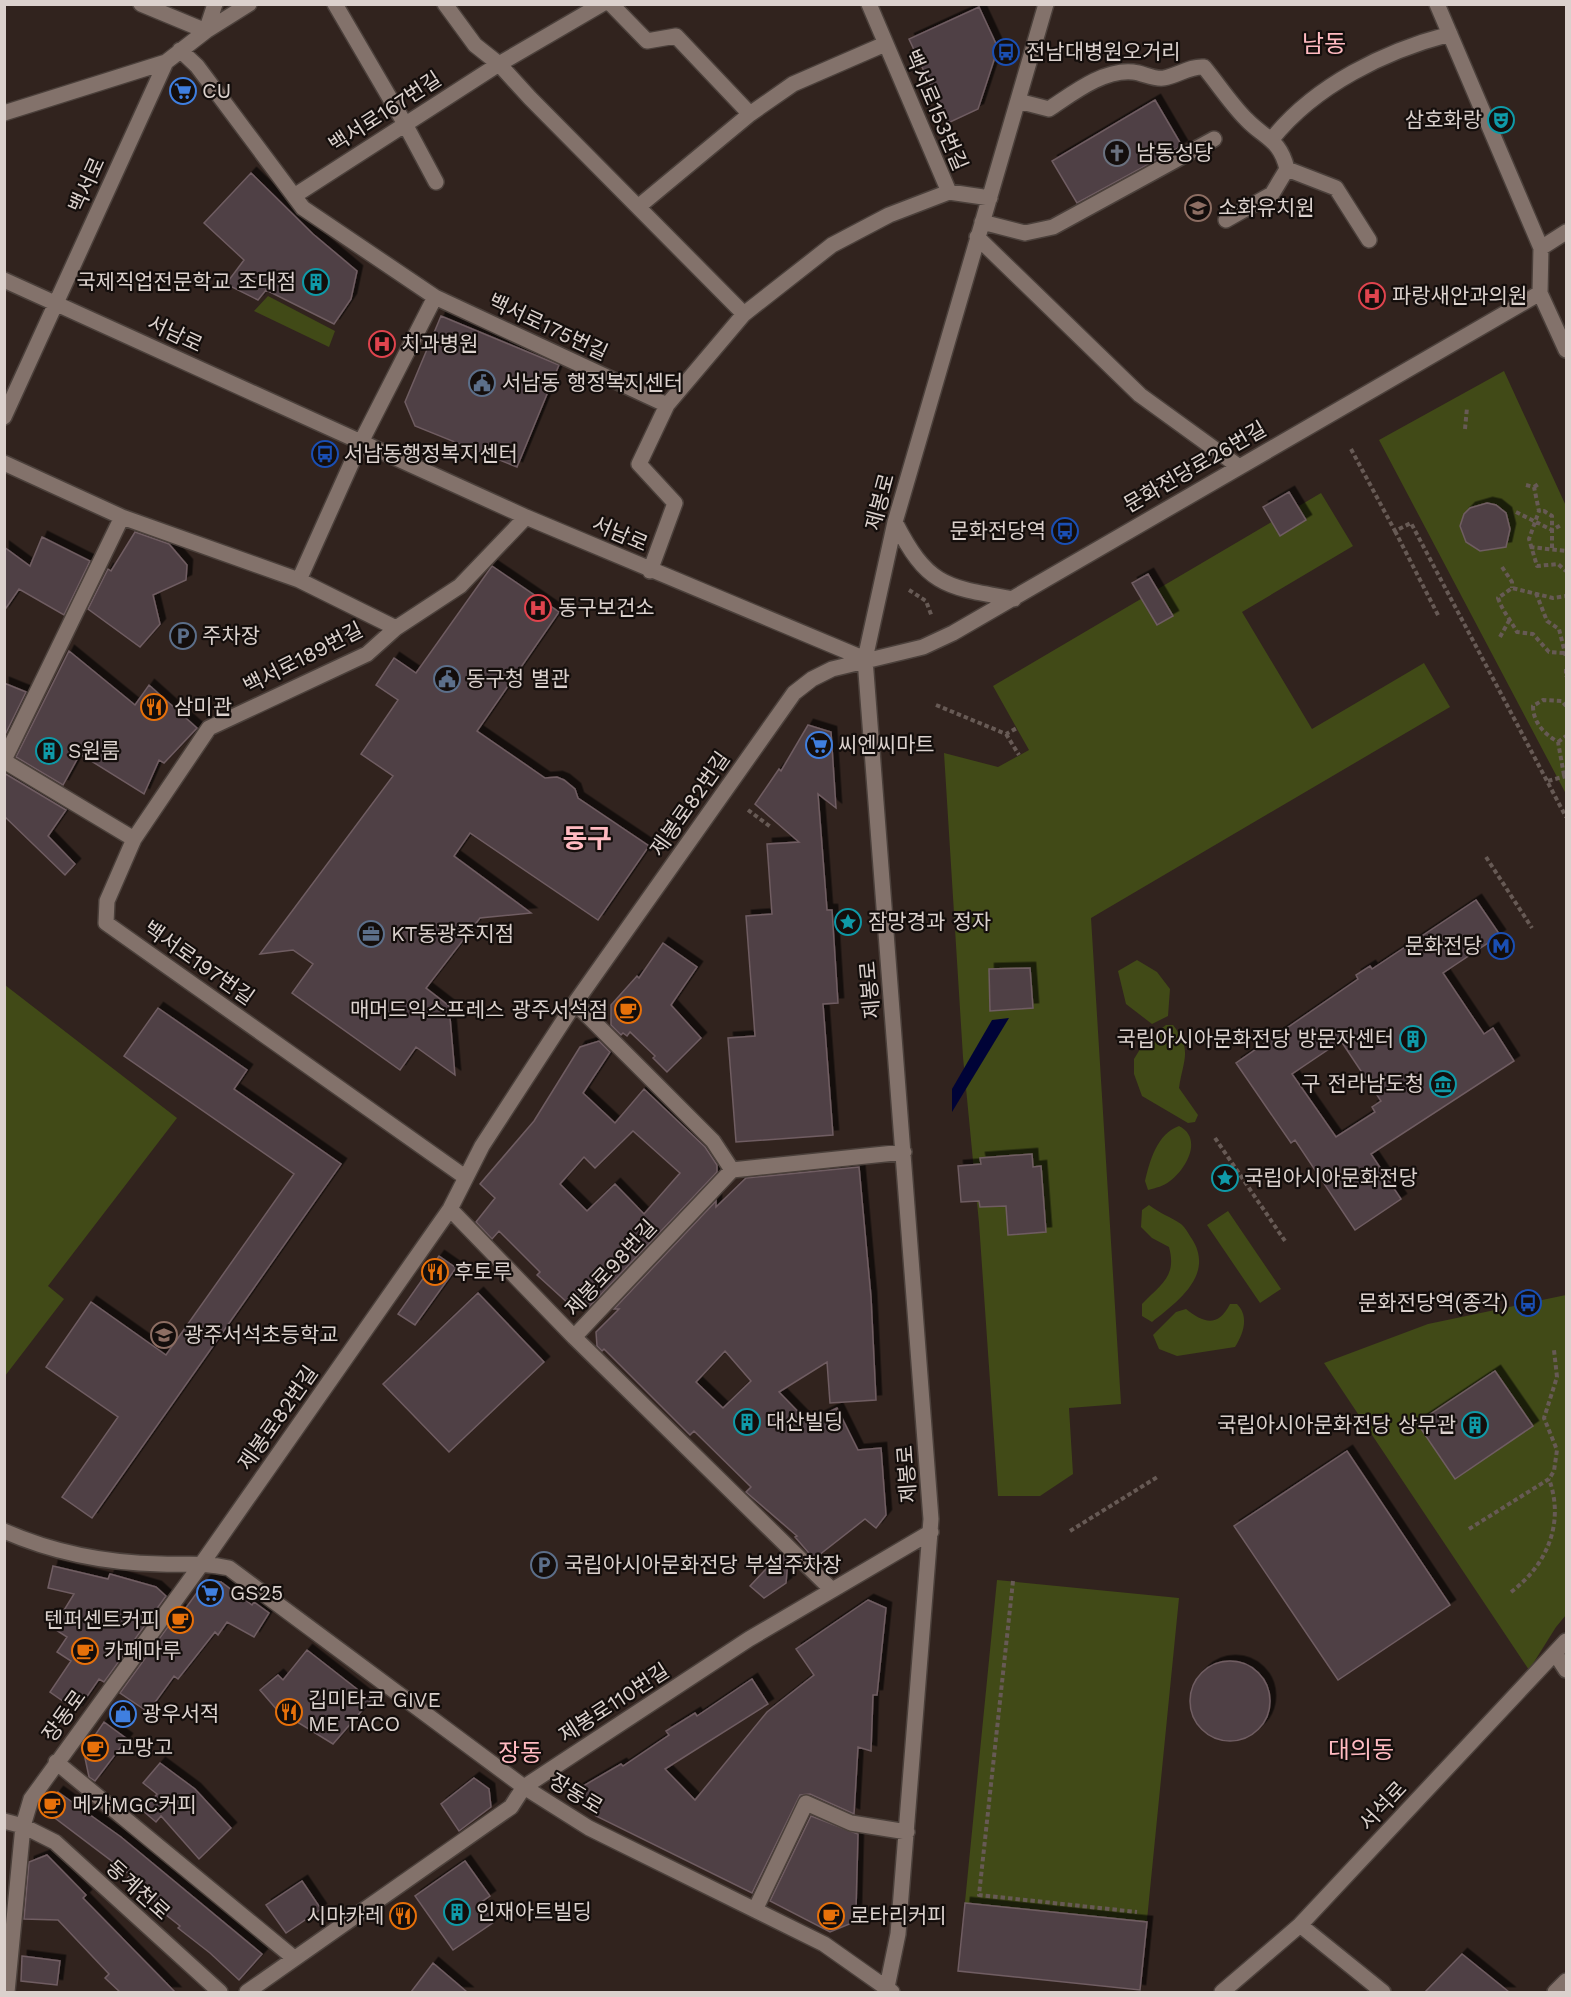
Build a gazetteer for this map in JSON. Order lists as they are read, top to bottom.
{
  "streets": {
    "street": [
      "백서로153번길",
      "백서로167번길",
      "백서로",
      "백서로175번길",
      "서남로",
      "문화전당로26번길",
      "제봉로",
      "백서로189번길",
      "제봉로82번길",
      "백서로197번길",
      "제봉로98번길",
      "제봉로110번길",
      "장동로",
      "서석로",
      "동계천로"
    ]
  },
  "crossings": [
    ["백서로153번길", "제봉로"],
    ["백서로167번길", "백서로175번길"],
    ["백서로", "백서로175번길"],
    ["백서로", "서남로"],
    ["서남로", "문화전당로26번길"],
    ["서남로", "제봉로"],
    ["서남로", "제봉로82번길"],
    ["문화전당로26번길", "제봉로"],
    ["문화전당로26번길", "제봉로82번길"],
    ["제봉로", "제봉로82번길"],
    ["제봉로", "제봉로110번길"],
    ["제봉로", "장동로"],
    ["백서로189번길", "백서로197번길"],
    ["제봉로82번길", "백서로197번길"],
    ["제봉로82번길", "장동로"],
    ["제봉로98번길", "제봉로110번길"],
    ["제봉로110번길", "장동로"]
  ],
  "districts": [
    "남동",
    "동구",
    "대의동",
    "장동"
  ],
  "places": {
    "bus stop": [
      "전남대병원오거리",
      "서남동행정복지센터",
      "문화전당역",
      "문화전당역(종각)"
    ],
    "supermarket": ["CU", "씨엔씨마트", "GS25"],
    "theatre": ["삼호화랑"],
    "church": ["남동성당"],
    "school or university": ["소화유치원", "광주서석초등학교"],
    "building": [
      "국제직업전문학교 조대점",
      "S원룸",
      "국립아시아문화전당 방문자센터",
      "대산빌딩",
      "국립아시아문화전당 상무관",
      "인재아트빌딩"
    ],
    "hospital": ["파랑새안과의원", "치과병원", "동구보건소"],
    "public building": ["서남동 행정복지센터", "동구청 별관"],
    "parking": ["주차장", "국립아시아문화전당 부설주차장"],
    "restaurant": [
      "삼미관",
      "후토루",
      "깁미타코 GIVE ME TACO",
      "시마카레"
    ],
    "place": ["잠망경과 정자", "국립아시아문화전당"],
    "office": ["KT동광주지점"],
    "metro station": ["문화전당"],
    "cafe": [
      "매머드익스프레스 광주서석점",
      "텐퍼센트커피",
      "카페마루",
      "고망고",
      "메가MGC커피",
      "로타리커피"
    ],
    "museum": ["구 전라남도청"],
    "shop": ["광우서적"]
  }
}
